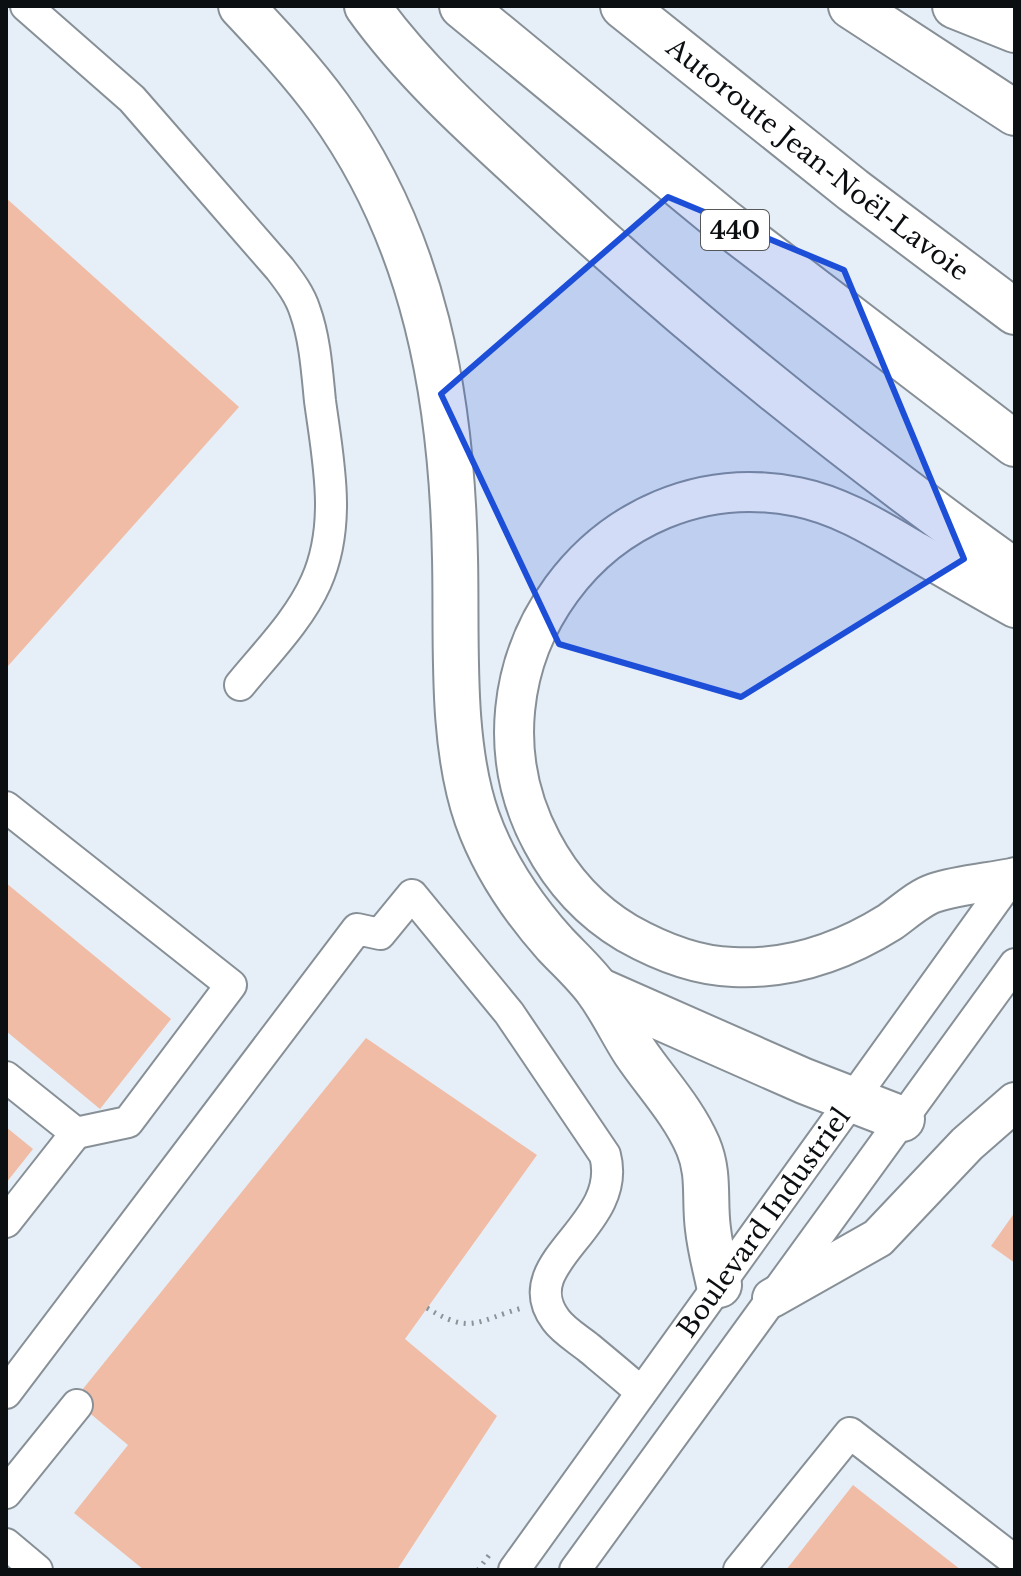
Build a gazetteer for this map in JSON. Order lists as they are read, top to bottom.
{
  "streets": {
    "highway": ["Autoroute Jean-Noël-Lavoie", "440"],
    "street": ["Boulevard Industriel"]
  }
}
